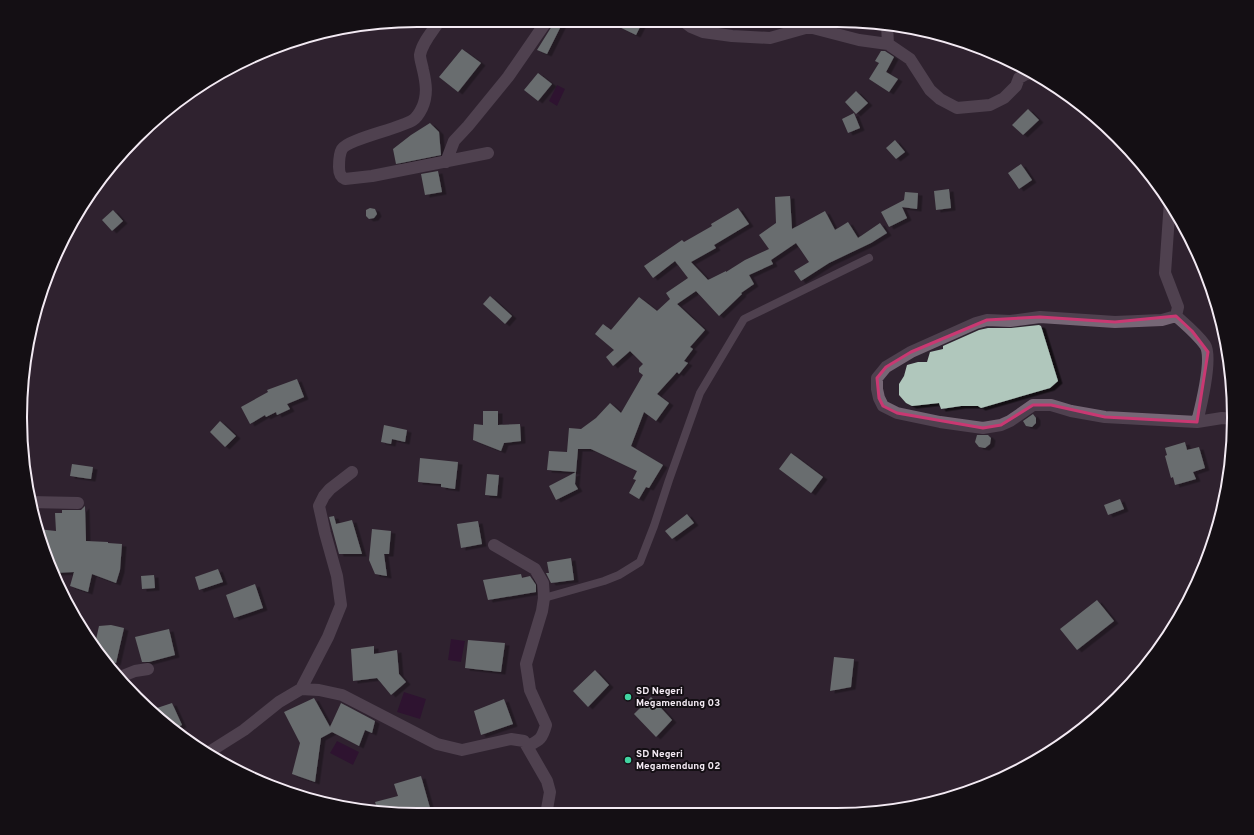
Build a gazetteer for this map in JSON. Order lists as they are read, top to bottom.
{
  "places": ["SD Negeri Megamendung 03", "SD Negeri Megamendung 02"]
}
